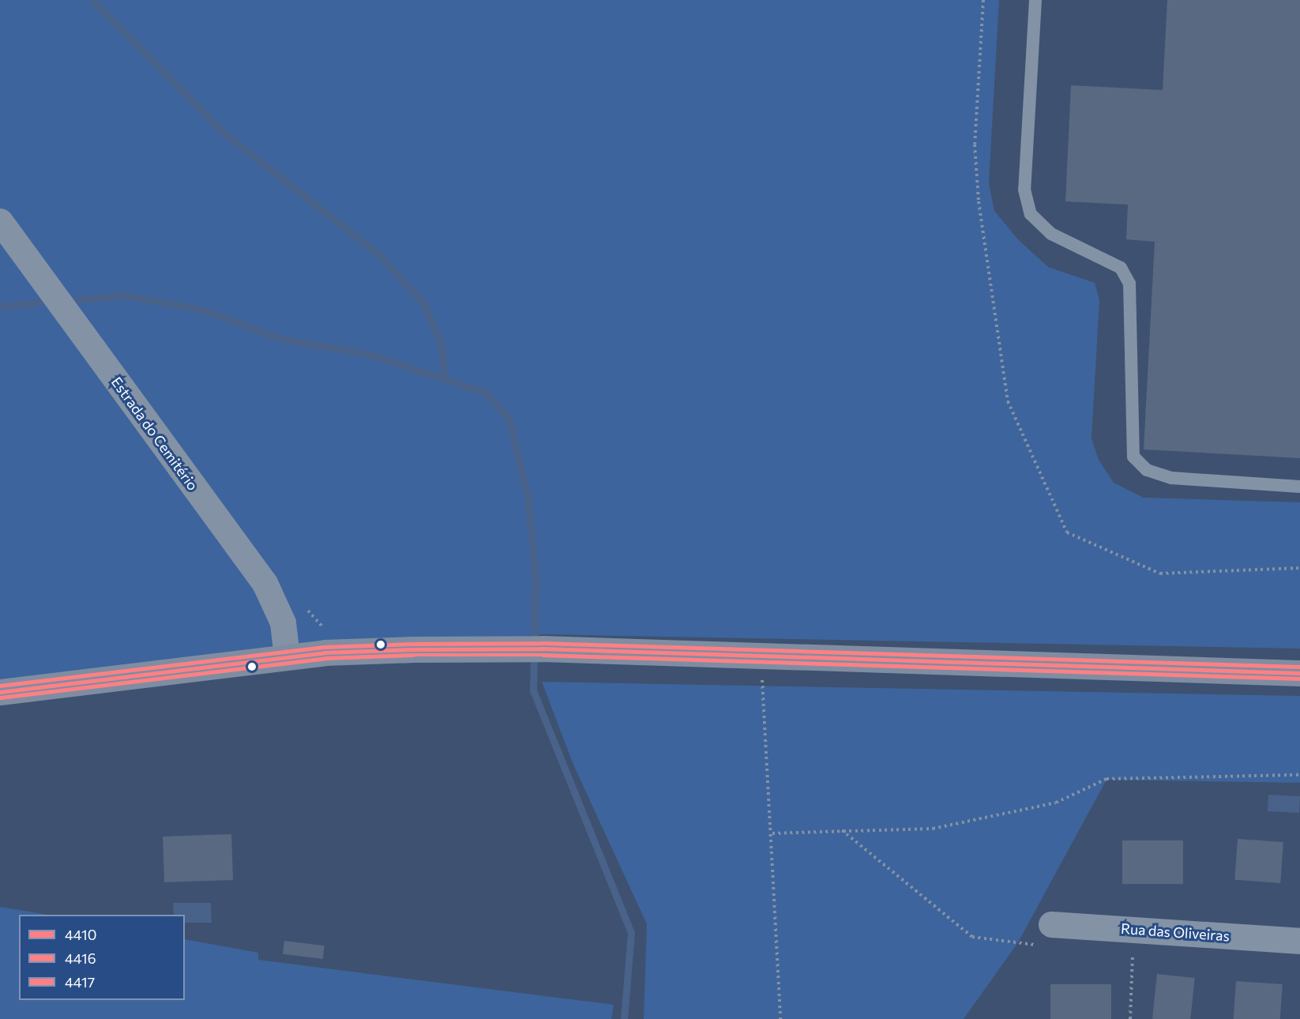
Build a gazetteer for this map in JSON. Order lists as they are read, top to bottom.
{
  "streets": {
    "street": ["Estrada do Cemitério", "Rua das Oliveiras"]
  },
  "lines": ["transit line 4417", "transit line 4410", "transit line 4416"],
  "legend": ["4410", "4416", "4417"]
}
